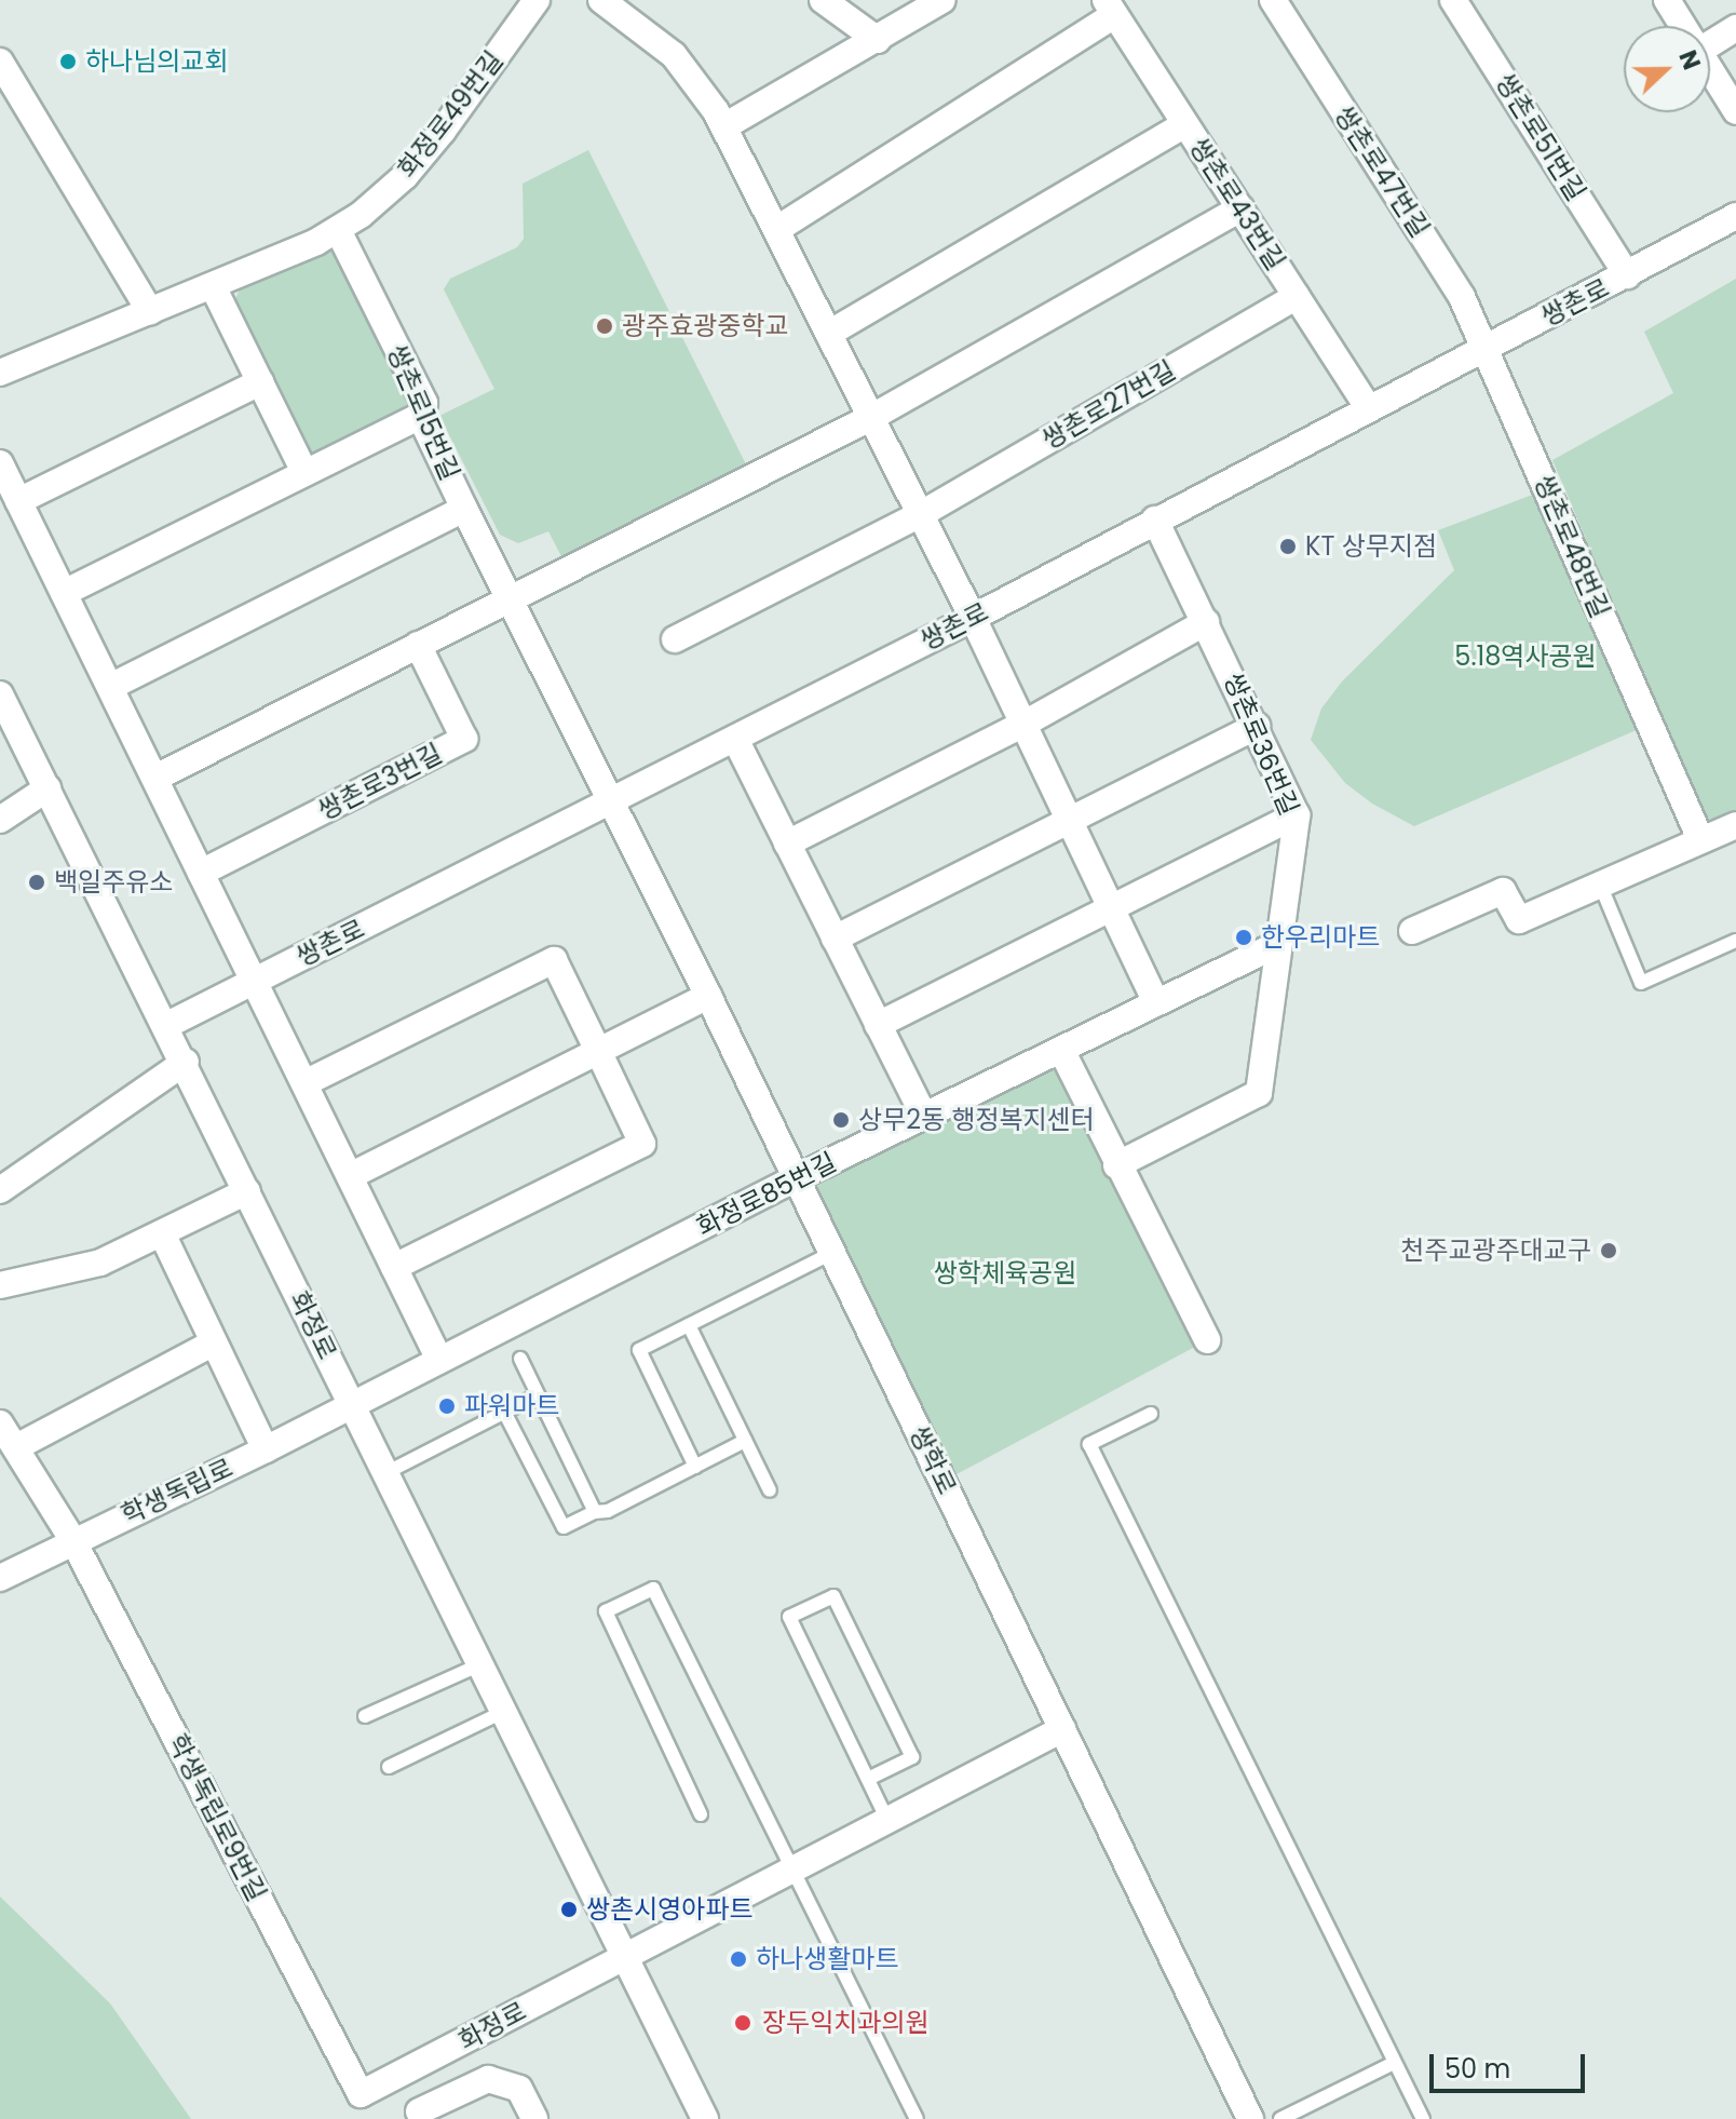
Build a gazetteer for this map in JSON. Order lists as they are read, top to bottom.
{
  "streets": {
    "street": [
      "화정로49번길",
      "쌍촌로51번길",
      "쌍촌로47번길",
      "쌍촌로43번길",
      "쌍촌로",
      "쌍촌로27번길",
      "쌍촌로15번길",
      "쌍촌로48번길",
      "쌍촌로36번길",
      "쌍촌로3번길",
      "화정로85번길",
      "화정로",
      "쌍학로",
      "학생독립로",
      "학생독립로9번길"
    ]
  },
  "crossings": [
    ["화정로49번길", "쌍촌로15번길"],
    ["쌍촌로51번길", "쌍촌로"],
    ["쌍촌로47번길", "쌍촌로"],
    ["쌍촌로47번길", "쌍촌로48번길"],
    ["쌍촌로43번길", "쌍촌로"],
    ["쌍촌로43번길", "쌍촌로27번길"],
    ["쌍촌로", "쌍촌로15번길"],
    ["쌍촌로", "쌍촌로48번길"],
    ["쌍촌로", "쌍촌로36번길"],
    ["쌍촌로", "화정로"],
    ["쌍촌로", "쌍학로"],
    ["쌍촌로15번길", "쌍학로"],
    ["쌍촌로36번길", "화정로85번길"],
    ["화정로85번길", "화정로"],
    ["화정로85번길", "쌍학로"],
    ["화정로85번길", "학생독립로"],
    ["화정로", "학생독립로"],
    ["화정로", "학생독립로9번길"],
    ["학생독립로", "학생독립로9번길"]
  ],
  "parks": ["5.18역사공원", "쌍학체육공원"],
  "places": [
    "하나님의교회",
    "광주효광중학교",
    "KT 상무지점",
    "백일주유소",
    "한우리마트",
    "상무2동 행정복지센터",
    "천주교광주대교구",
    "파워마트",
    "쌍촌시영아파트",
    "하나생활마트",
    "장두익치과의원"
  ],
  "scale_bar": "50 m",
  "north": "right"
}
